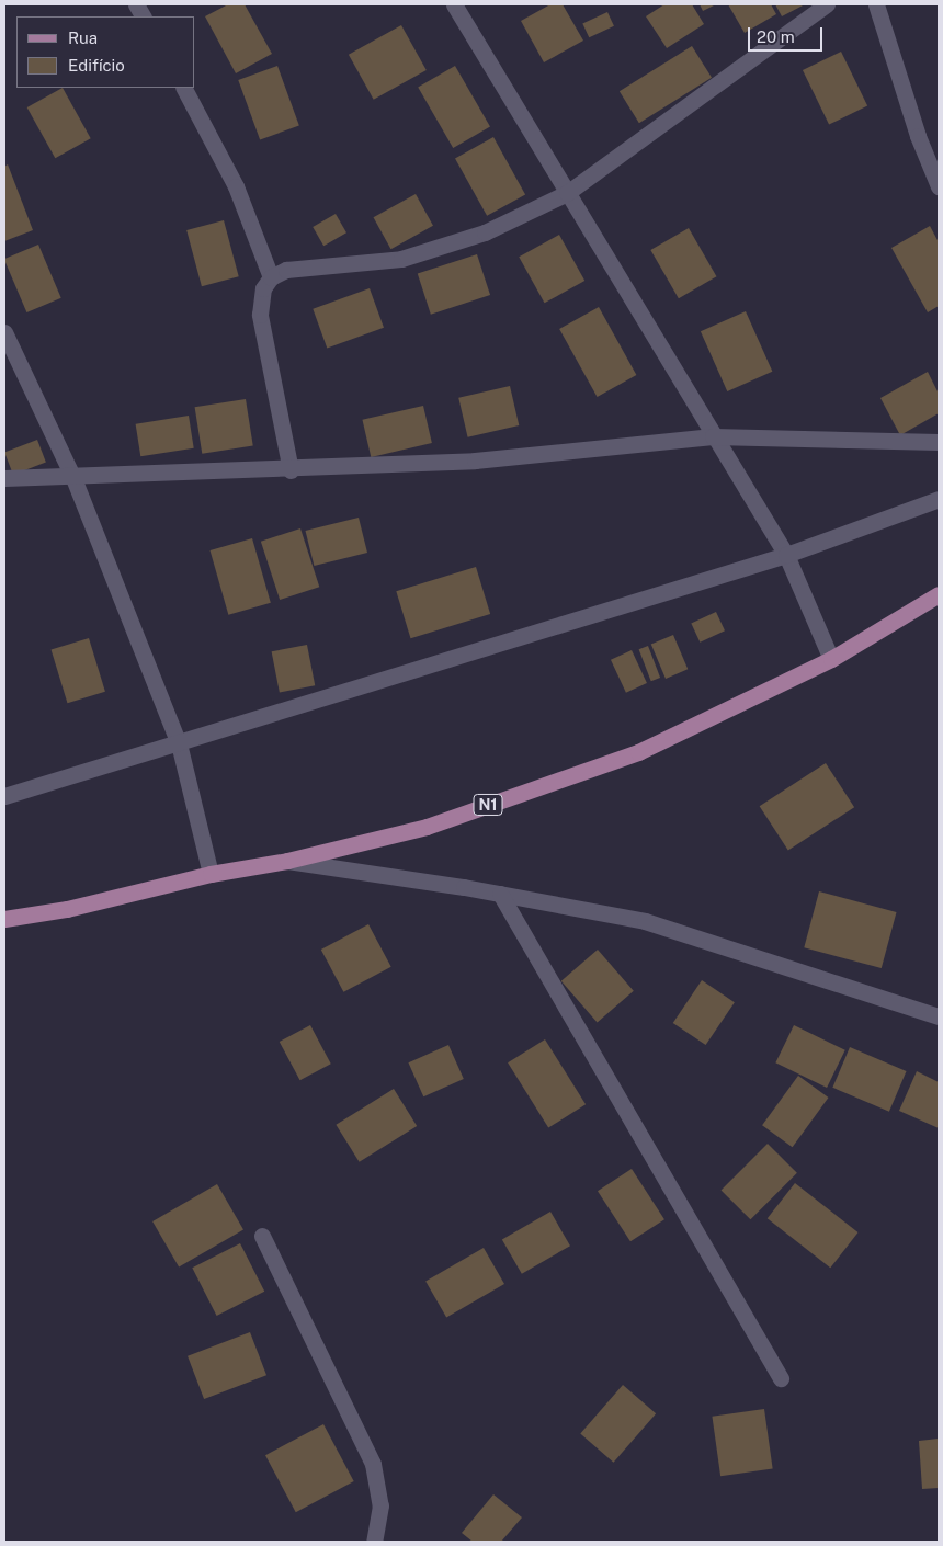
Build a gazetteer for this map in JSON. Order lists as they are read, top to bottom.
{
  "streets": {
    "main road": ["N1"]
  },
  "legend": ["Rua", "Edifício"],
  "scale_bar": "20 m"
}
